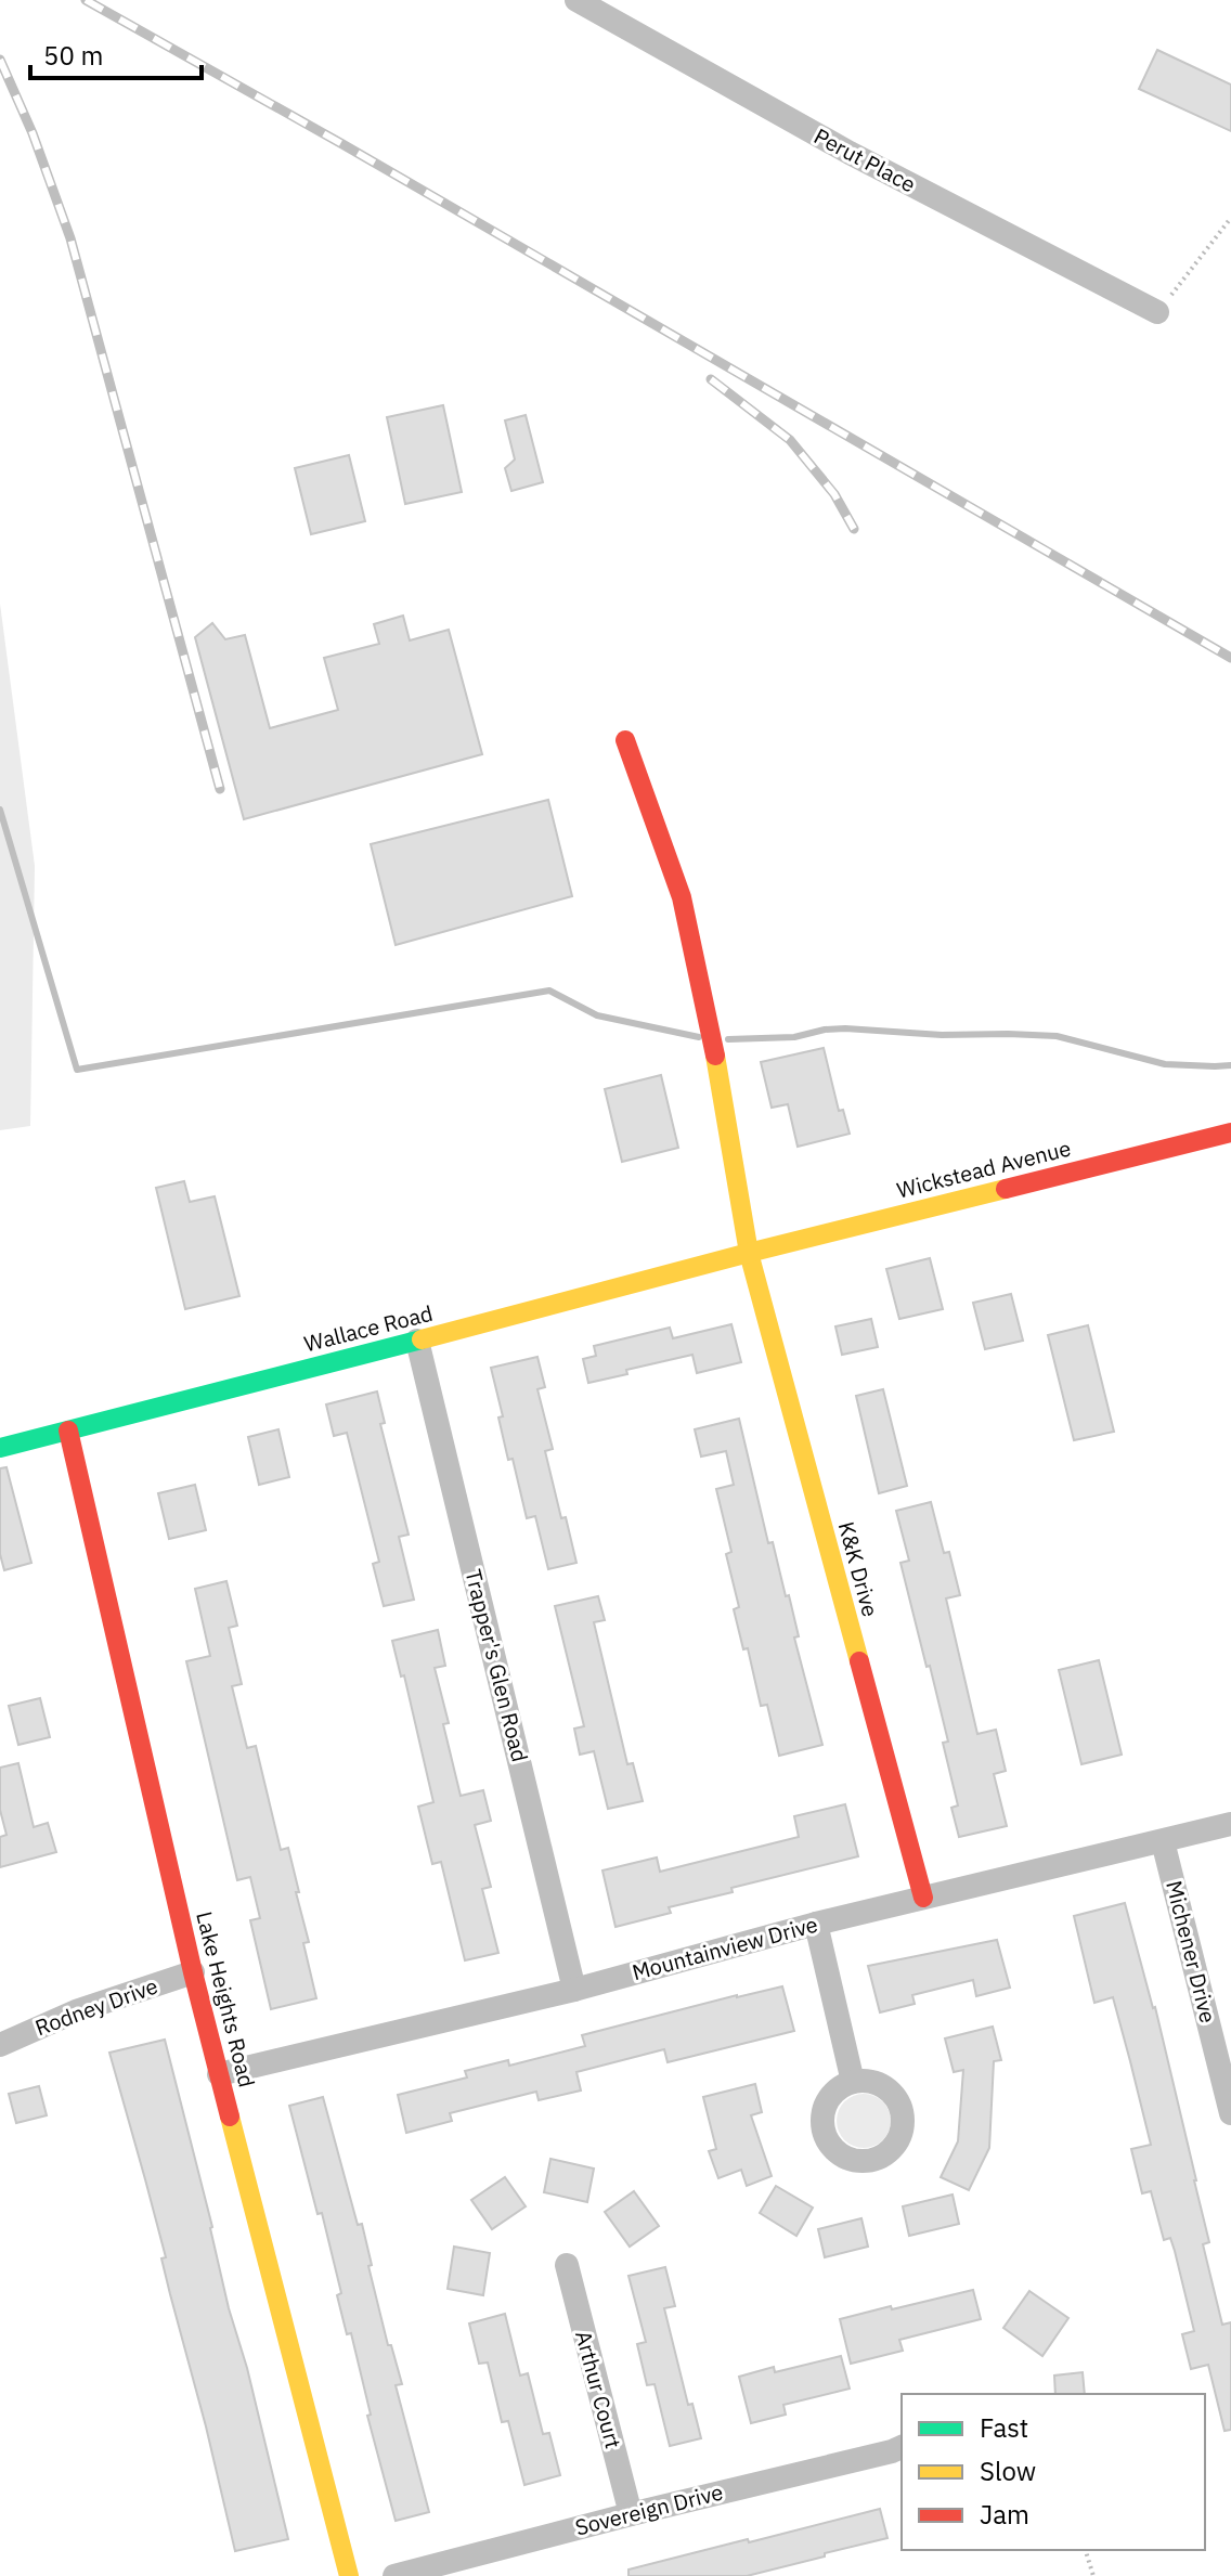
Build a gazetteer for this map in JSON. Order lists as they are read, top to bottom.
{
  "streets": {
    "street": [
      "Perut Place",
      "Wickstead Avenue",
      "Wallace Road",
      "K&K Drive",
      "Trapper's Glen Road",
      "Mountainview Drive",
      "Michener Drive",
      "Lake Heights Road",
      "Rodney Drive",
      "Arthur Court",
      "Sovereign Drive"
    ]
  },
  "crossings": [
    ["Wickstead Avenue", "Wallace Road"],
    ["Wickstead Avenue", "K&K Drive"],
    ["Wallace Road", "K&K Drive"],
    ["Wallace Road", "Trapper's Glen Road"],
    ["Wallace Road", "Lake Heights Road"],
    ["K&K Drive", "Mountainview Drive"],
    ["Trapper's Glen Road", "Mountainview Drive"],
    ["Mountainview Drive", "Michener Drive"],
    ["Mountainview Drive", "Lake Heights Road"],
    ["Lake Heights Road", "Rodney Drive"],
    ["Arthur Court", "Sovereign Drive"]
  ],
  "legend": ["Fast", "Slow", "Jam"],
  "scale_bar": "50 m"
}
